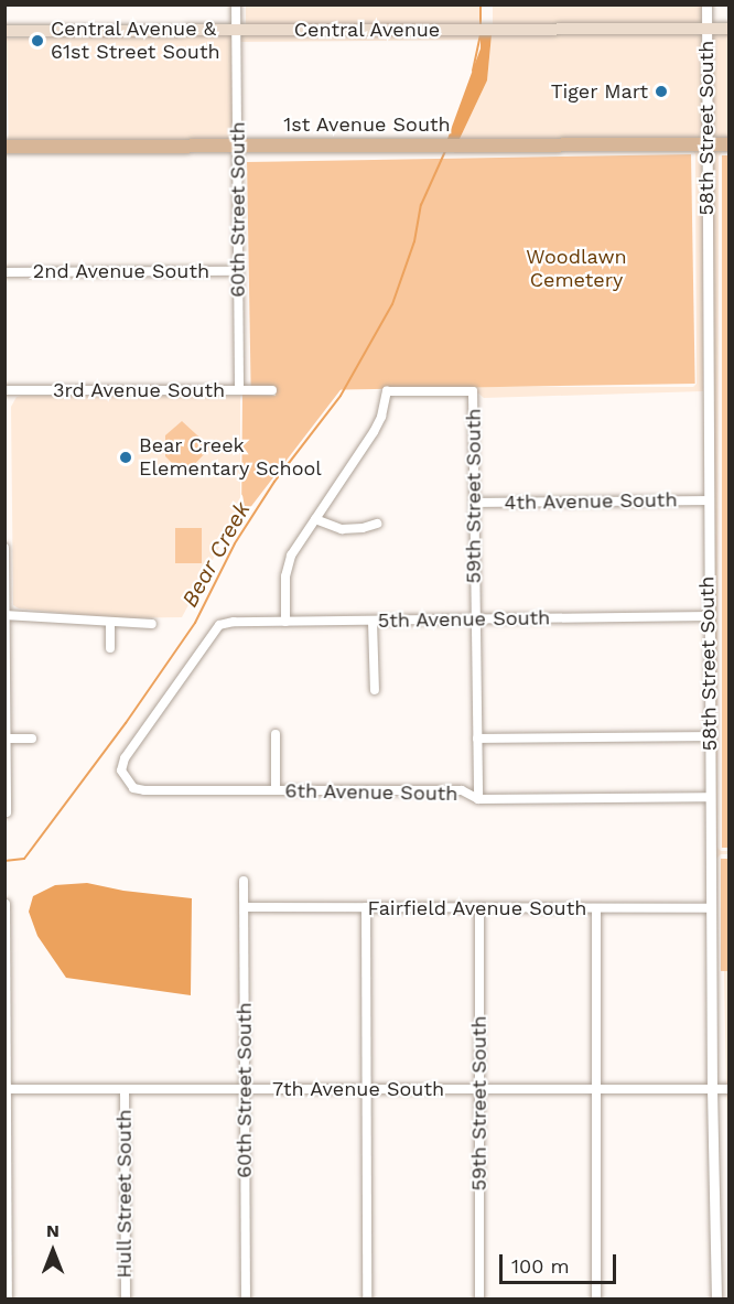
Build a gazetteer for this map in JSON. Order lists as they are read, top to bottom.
{
  "streets": {
    "main road": ["Central Avenue", "1st Avenue South"],
    "street": [
      "58th Street South",
      "60th Street South",
      "2nd Avenue South",
      "3rd Avenue South",
      "59th Street South",
      "4th Avenue South",
      "5th Avenue South",
      "6th Avenue South",
      "Fairfield Avenue South",
      "7th Avenue South",
      "Hull Street South"
    ]
  },
  "crossings": [
    ["Central Avenue", "58th Street South"],
    ["Central Avenue", "60th Street South"],
    ["1st Avenue South", "58th Street South"],
    ["1st Avenue South", "60th Street South"],
    ["58th Street South", "4th Avenue South"],
    ["58th Street South", "5th Avenue South"],
    ["58th Street South", "6th Avenue South"],
    ["58th Street South", "Fairfield Avenue South"],
    ["58th Street South", "7th Avenue South"],
    ["60th Street South", "2nd Avenue South"],
    ["60th Street South", "3rd Avenue South"],
    ["60th Street South", "Fairfield Avenue South"],
    ["60th Street South", "7th Avenue South"],
    ["59th Street South", "4th Avenue South"],
    ["59th Street South", "5th Avenue South"],
    ["59th Street South", "6th Avenue South"],
    ["59th Street South", "Fairfield Avenue South"],
    ["59th Street South", "7th Avenue South"],
    ["5th Avenue South", "6th Avenue South"],
    ["7th Avenue South", "Hull Street South"]
  ],
  "water": ["Bear Creek"],
  "parks": ["Woodlawn Cemetery"],
  "places": ["Central Avenue & 61st Street South", "Tiger Mart", "Bear Creek Elementary School"],
  "scale_bar": "100 m",
  "north": "top"
}
